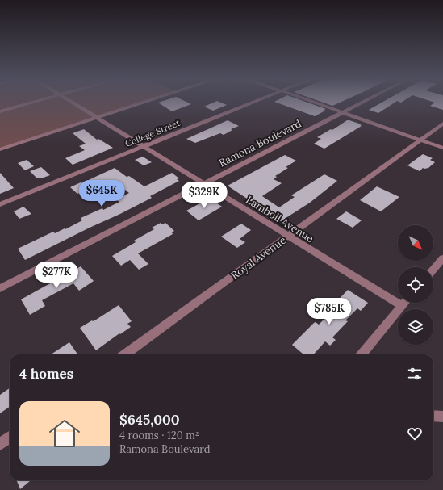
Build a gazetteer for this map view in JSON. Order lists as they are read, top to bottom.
{
  "streets": {
    "street": [
      "College Street",
      "Ramona Boulevard",
      "Lamboll Avenue",
      "Royal Avenue"
    ]
  },
  "crossings": [
    ["College Street", "Lamboll Avenue"],
    ["Ramona Boulevard", "Lamboll Avenue"],
    ["Lamboll Avenue", "Royal Avenue"]
  ],
  "north": "bottom right",
  "page": {
    "price": [
      "$645K",
      "$329K",
      "$277K",
      "$785K"
    ],
    "heading": "4 homes",
    "list": [
      {
        "name": "$645,000",
        "note": "4 rooms · 120 m² · Ramona Boulevard"
      }
    ]
  }
}
